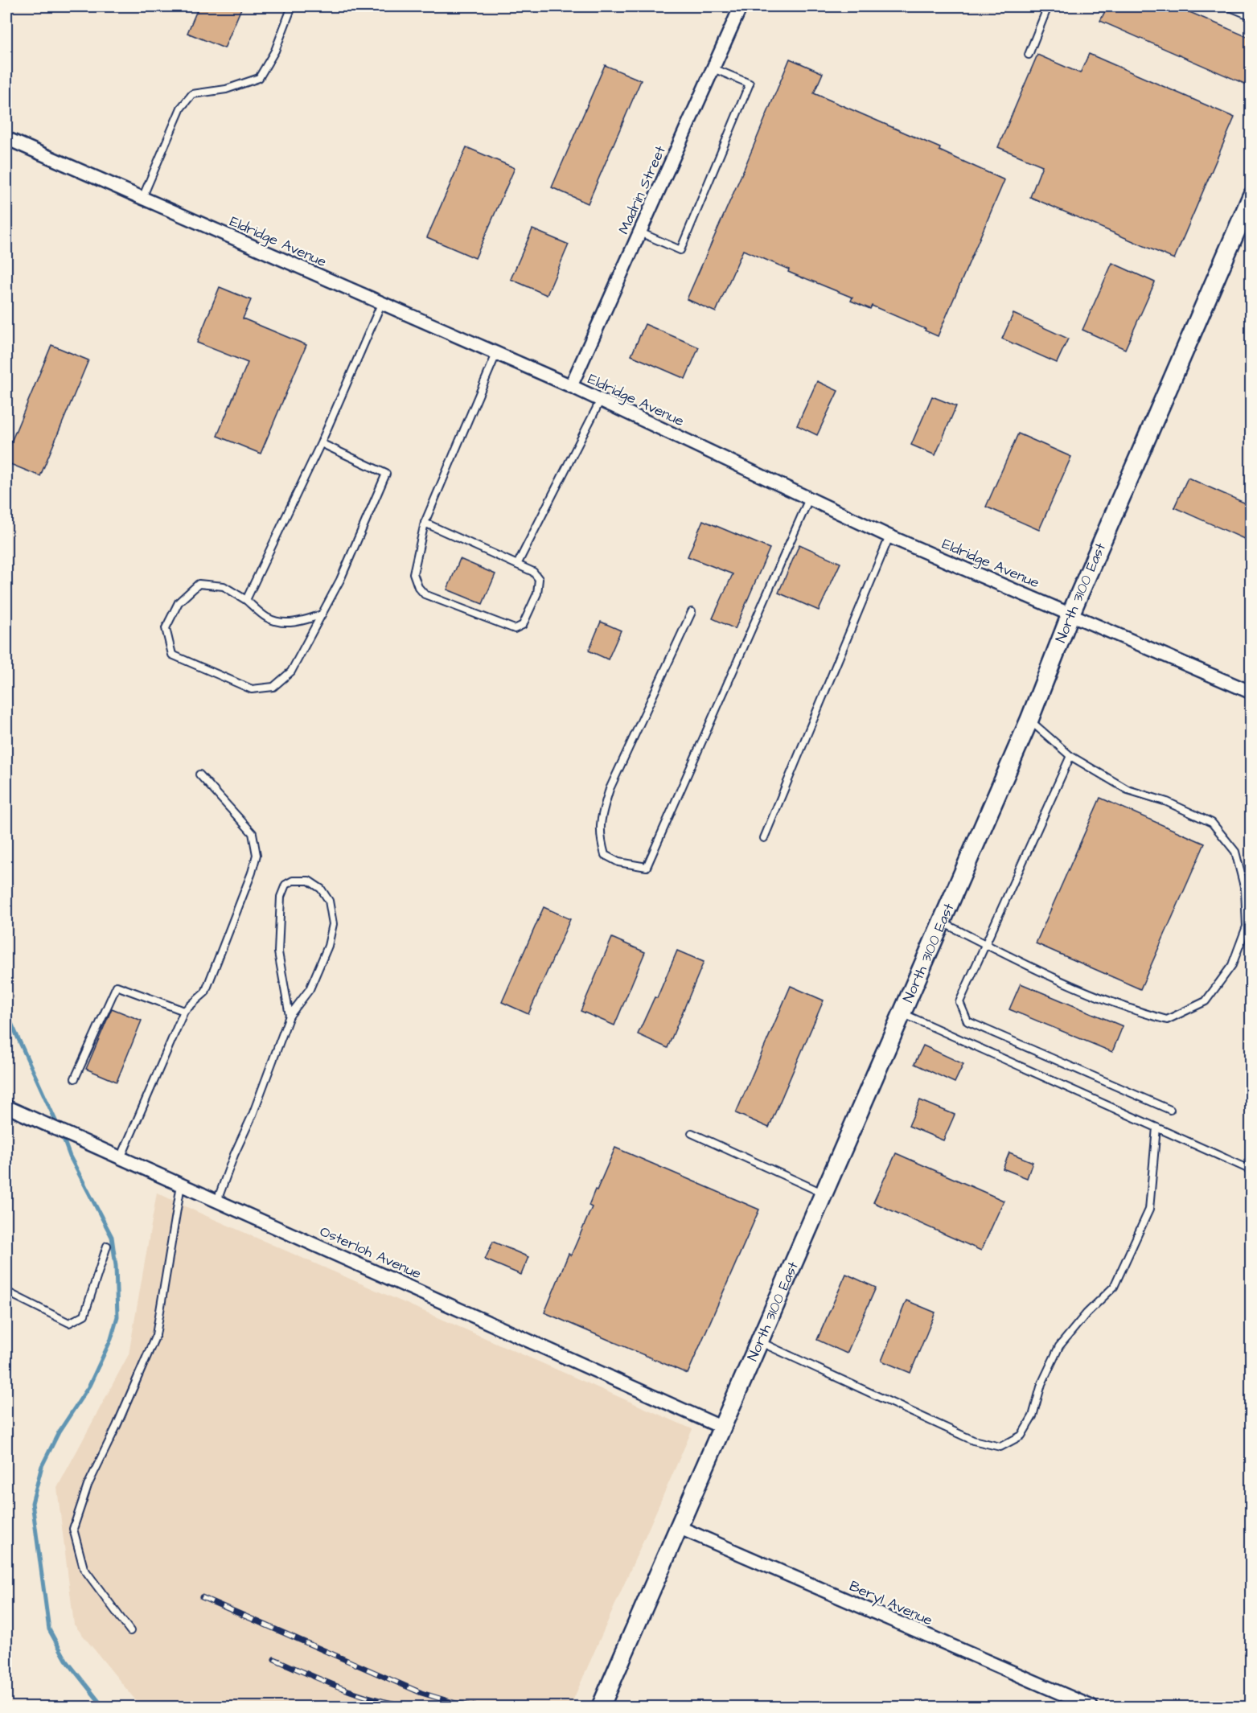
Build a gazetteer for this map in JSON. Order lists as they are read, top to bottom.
{
  "streets": {
    "main road": ["North 3100 East"],
    "street": [
      "Madrin Street",
      "Eldridge Avenue",
      "Osterloh Avenue",
      "Beryl Avenue"
    ]
  },
  "crossings": [
    ["Madrin Street", "Eldridge Avenue"],
    ["Eldridge Avenue", "North 3100 East"],
    ["North 3100 East", "Osterloh Avenue"],
    ["North 3100 East", "Beryl Avenue"]
  ]
}
